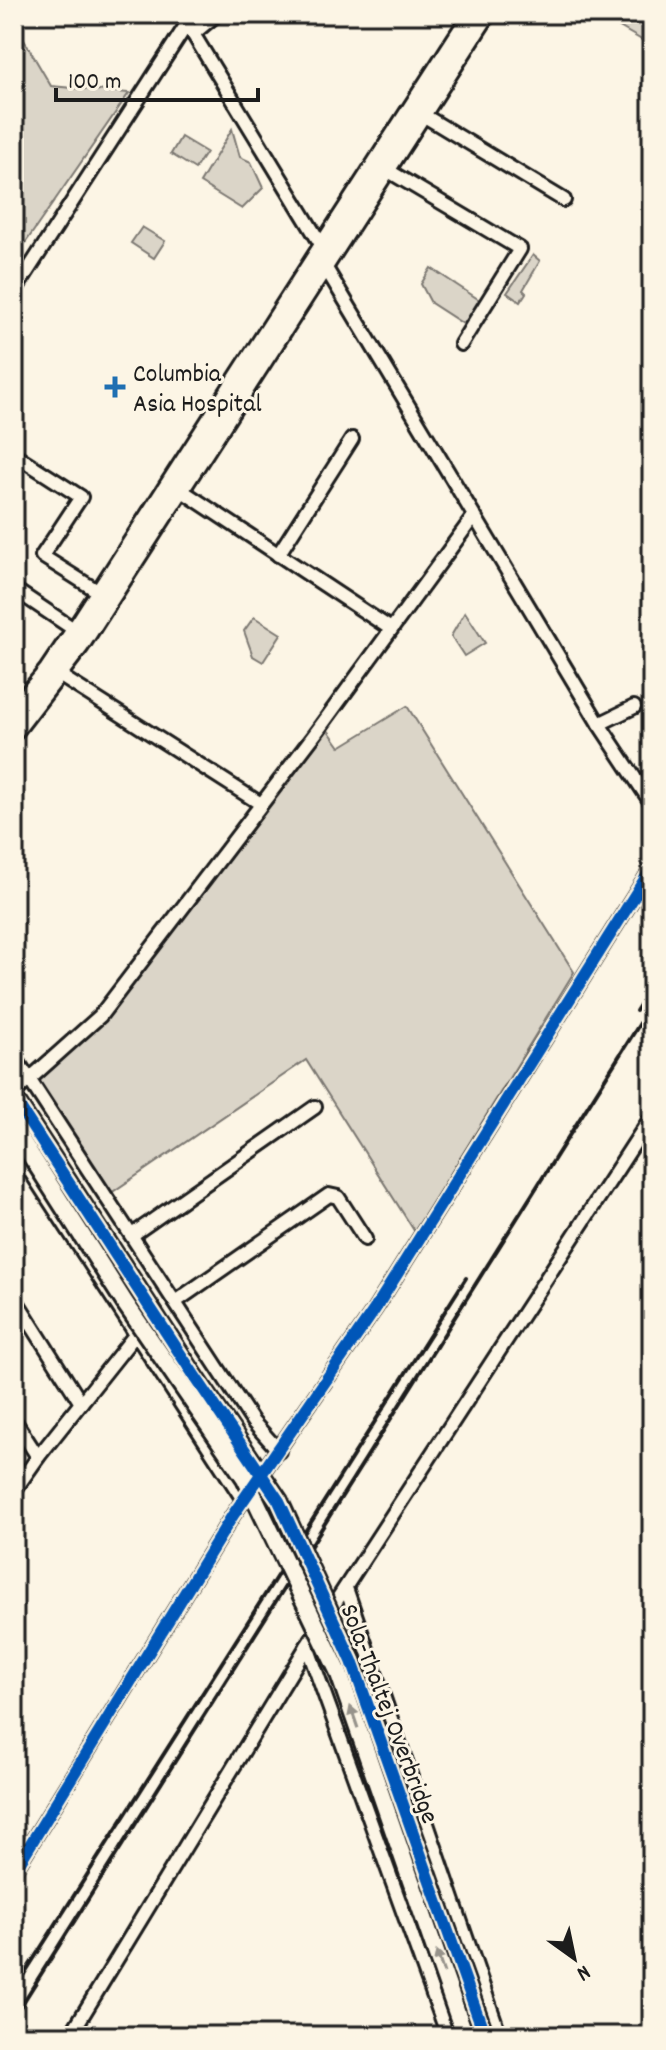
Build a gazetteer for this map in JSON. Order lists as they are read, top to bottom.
{
  "streets": {
    "street": ["Sola-Thaltej Overbridge"]
  },
  "places": {
    "health": ["Columbia Asia Hospital"]
  },
  "scale_bar": "100 m",
  "north": "bottom right"
}
